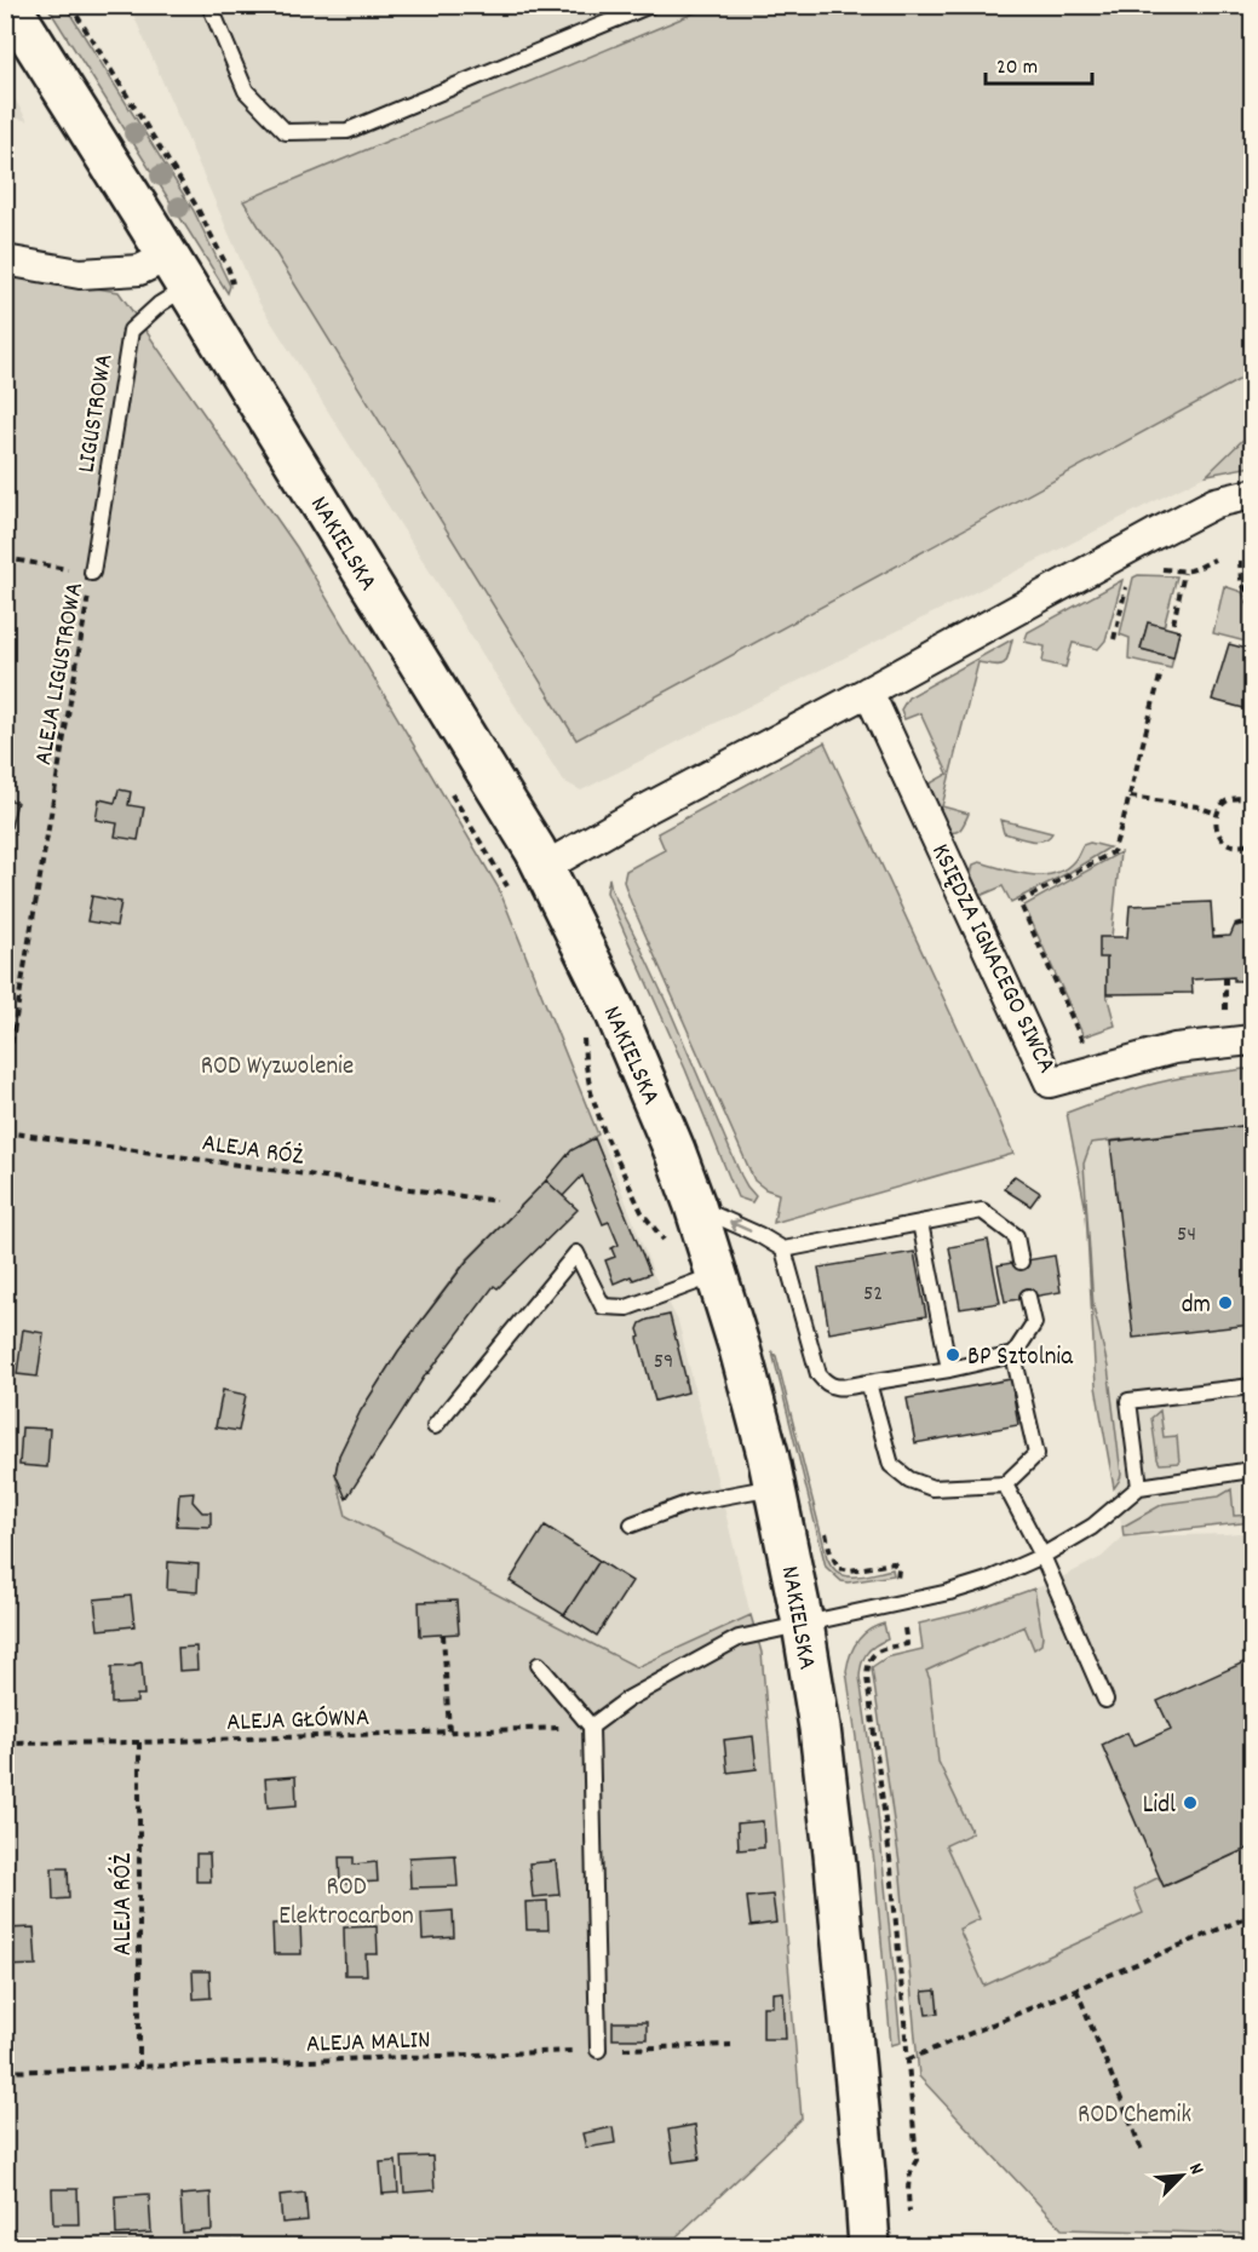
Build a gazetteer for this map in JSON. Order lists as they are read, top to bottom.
{
  "streets": {
    "street": ["NAKIELSKA", "KSIĘDZA IGNACEGO SIWCA"],
    "lane": ["LIGUSTROWA"],
    "path": [
      "ALEJA LIGUSTROWA",
      "ALEJA RÓŻ",
      "ALEJA GŁÓWNA",
      "ALEJA MALIN"
    ]
  },
  "crossings": [
    ["LIGUSTROWA", "NAKIELSKA"],
    ["LIGUSTROWA", "ALEJA LIGUSTROWA"],
    ["ALEJA RÓŻ", "ALEJA GŁÓWNA"],
    ["ALEJA RÓŻ", "ALEJA MALIN"]
  ],
  "parks": ["ROD Wyzwolenie", "ROD Elektrocarbon", "ROD Chemik"],
  "places": ["dm", "BP Sztolnia", "Lidl"],
  "house_numbers": ["54", "52", "59"],
  "scale_bar": "20 m",
  "north": "top right"
}
